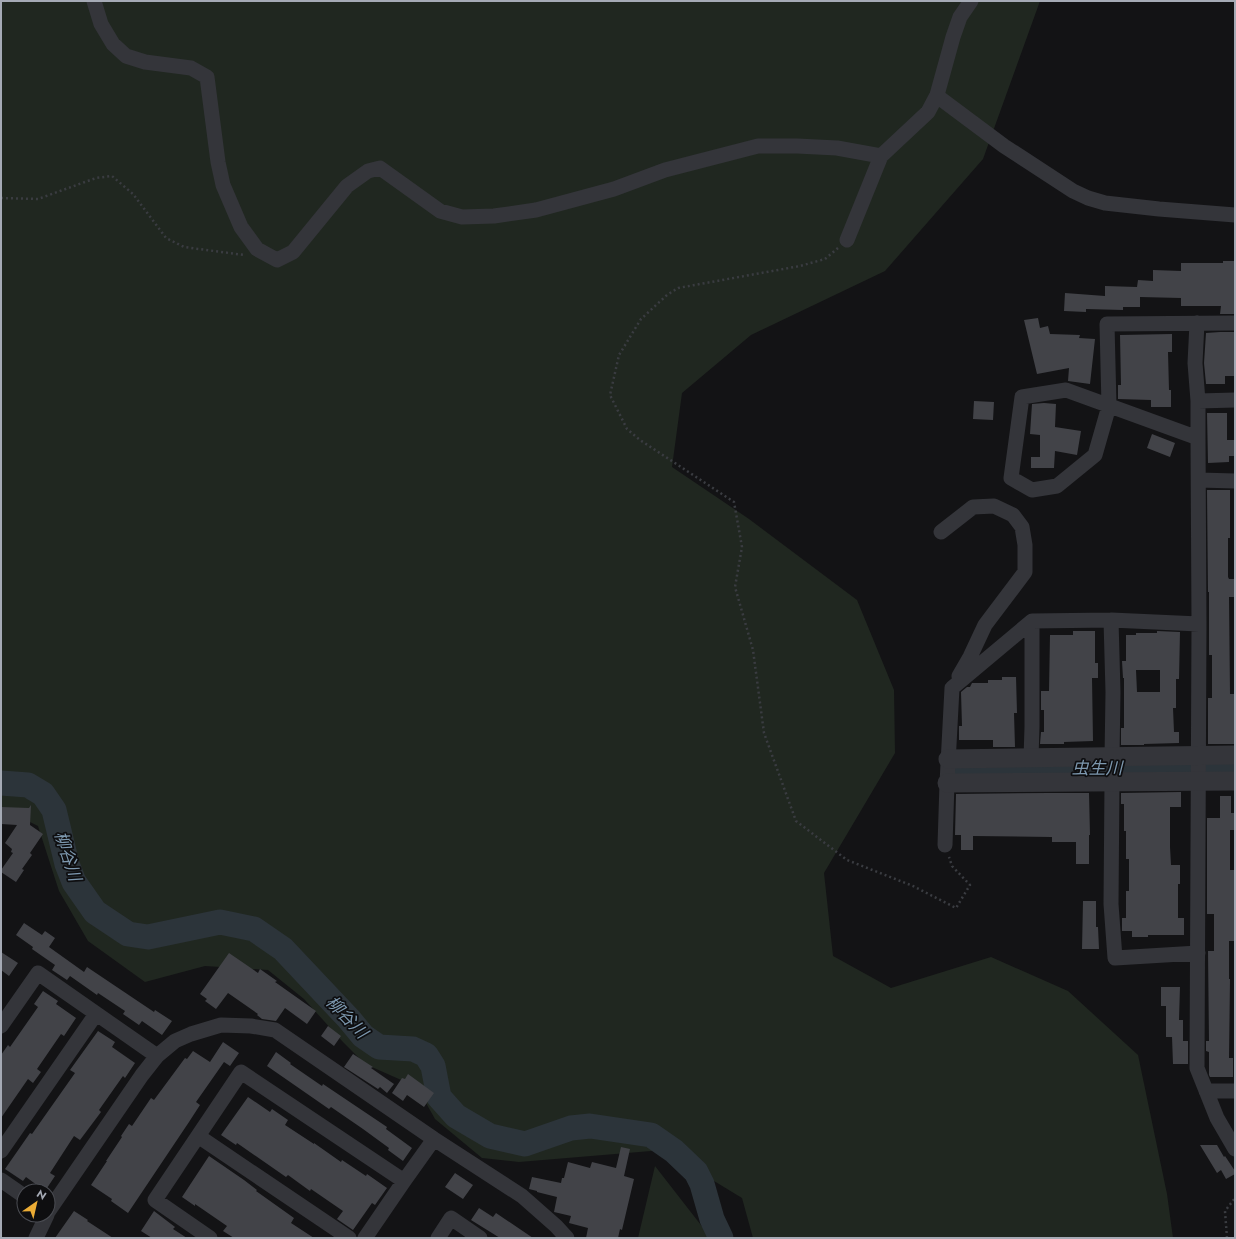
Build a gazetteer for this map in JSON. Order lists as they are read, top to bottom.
{
  "water": ["虫生川", "柳谷川"],
  "north": "top right"
}
